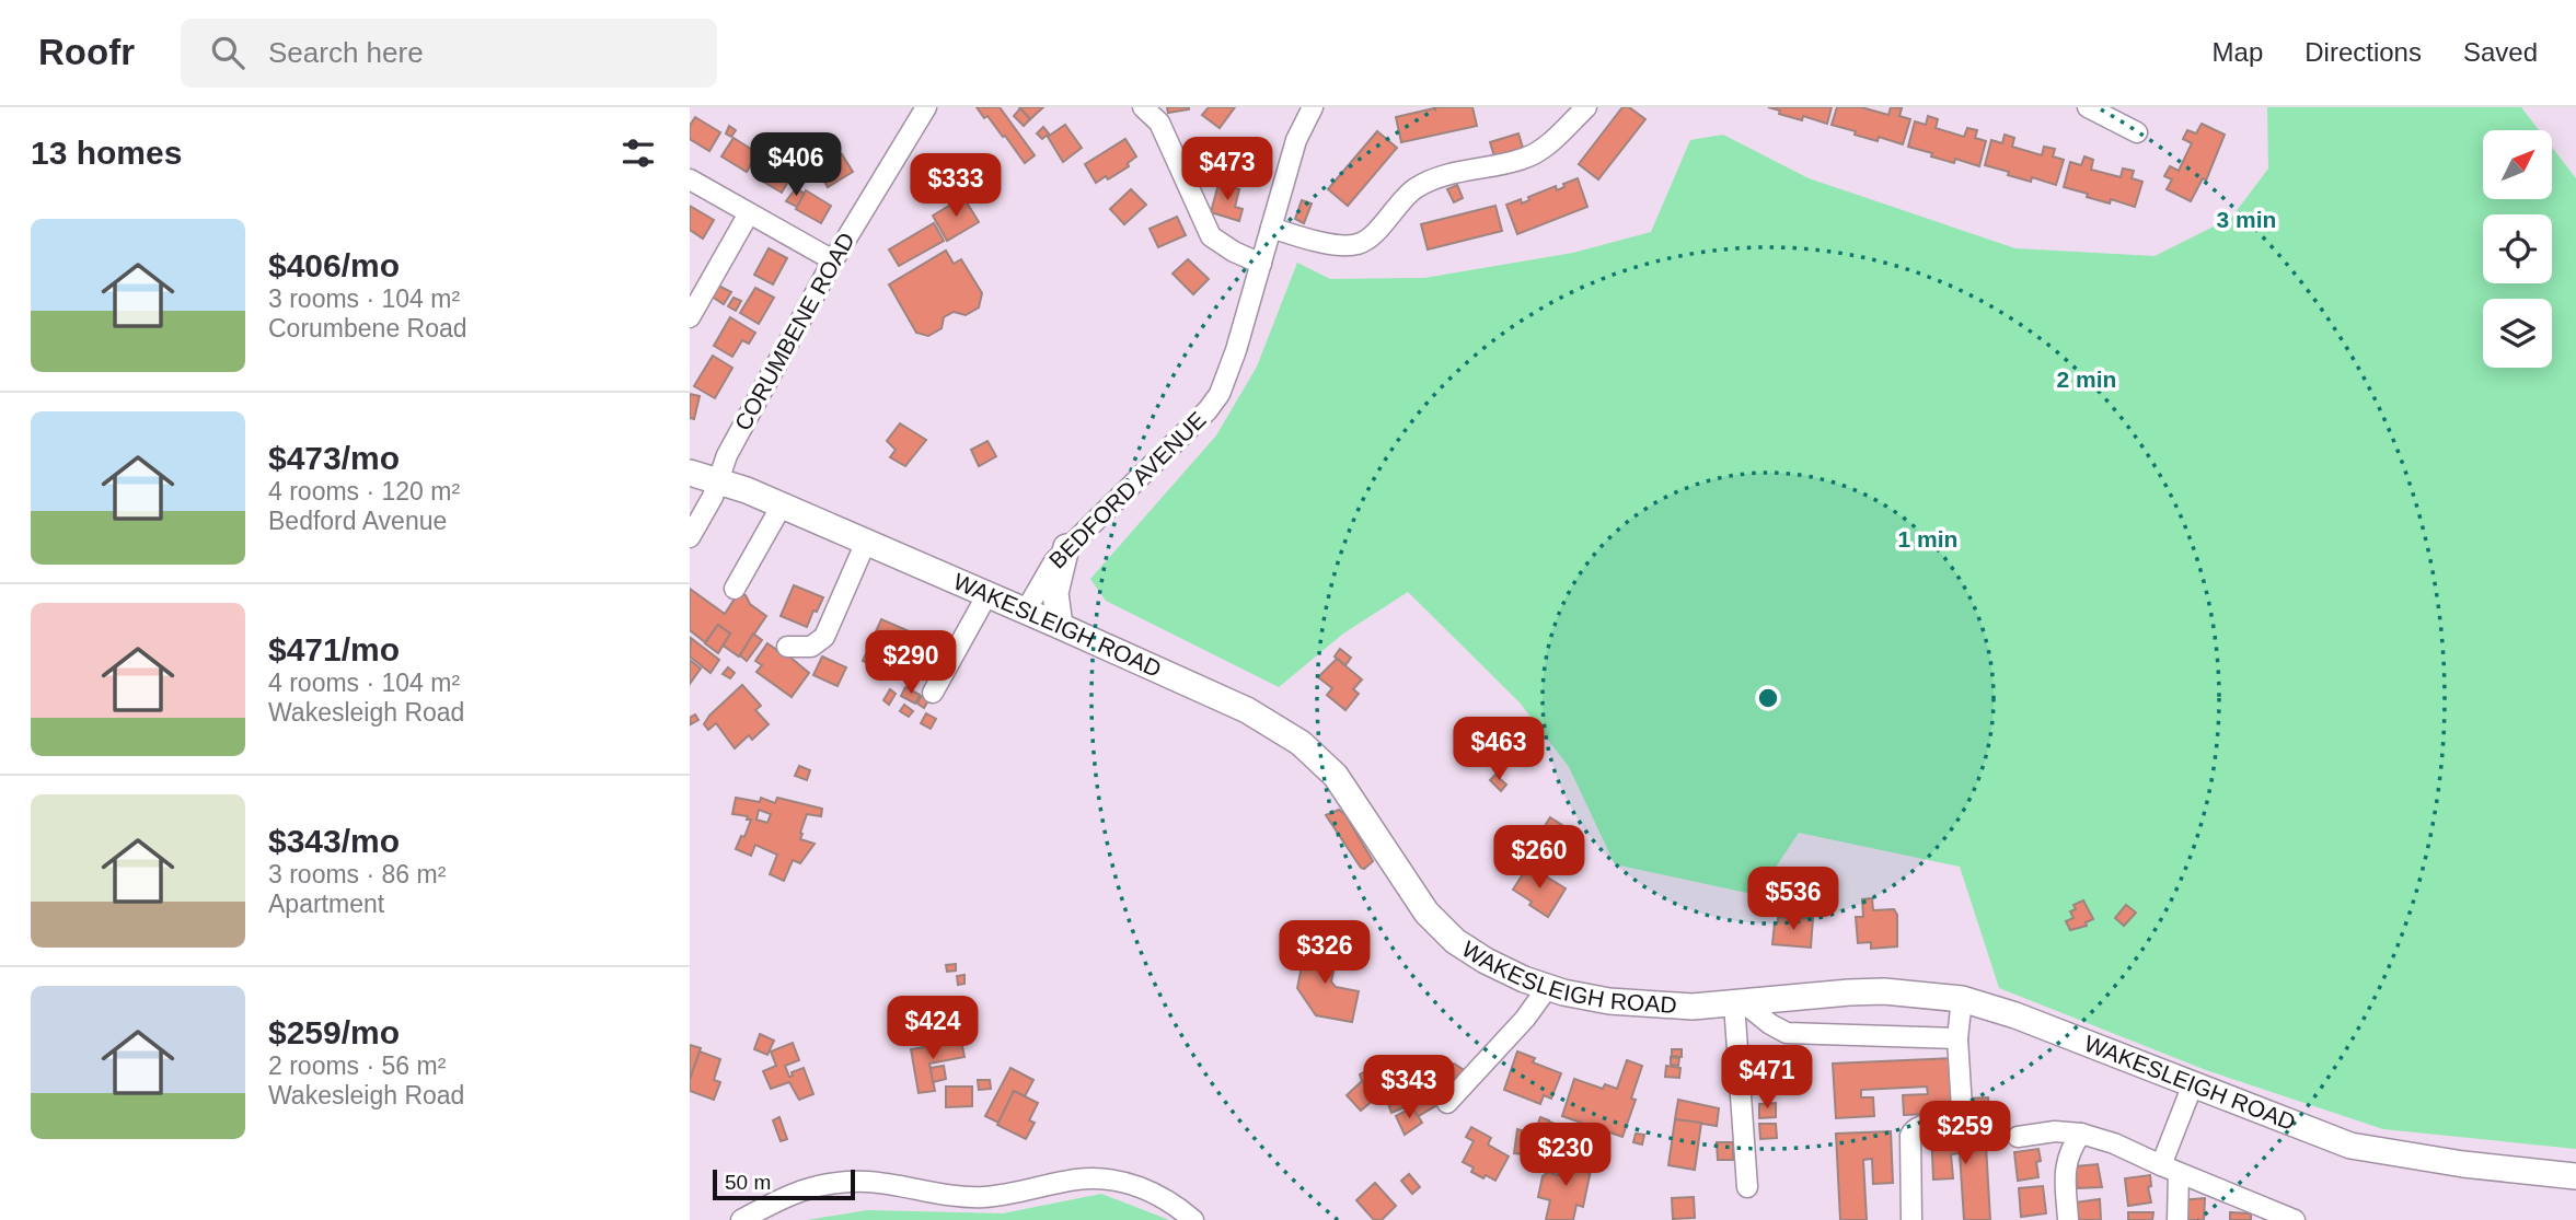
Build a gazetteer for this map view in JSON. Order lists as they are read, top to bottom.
{
  "streets": {
    "main road": ["WAKESLEIGH ROAD"],
    "street": ["CORUMBENE ROAD", "BEDFORD AVENUE"]
  },
  "crossings": [
    ["CORUMBENE ROAD", "WAKESLEIGH ROAD"],
    ["BEDFORD AVENUE", "WAKESLEIGH ROAD"]
  ],
  "scale_bar": "50 m",
  "north": "top right",
  "page": {
    "header": "Roofr",
    "search": "Search here",
    "nav": ["Map", "Directions", "Saved"],
    "heading": "13 homes",
    "price": [
      "$406",
      "$473",
      "$333",
      "$290",
      "$463",
      "$260",
      "$536",
      "$326",
      "$424",
      "$471",
      "$343",
      "$259",
      "$230"
    ],
    "list": [
      {
        "name": "$406/mo",
        "note": "3 rooms · 104 m² · Corumbene Road"
      },
      {
        "name": "$473/mo",
        "note": "4 rooms · 120 m² · Bedford Avenue"
      },
      {
        "name": "$471/mo",
        "note": "4 rooms · 104 m² · Wakesleigh Road"
      },
      {
        "name": "$343/mo",
        "note": "3 rooms · 86 m² · Apartment"
      },
      {
        "name": "$259/mo",
        "note": "2 rooms · 56 m² · Wakesleigh Road"
      }
    ],
    "scale": "50 m"
  },
  "rings": ["3 min", "2 min", "1 min"]
}
